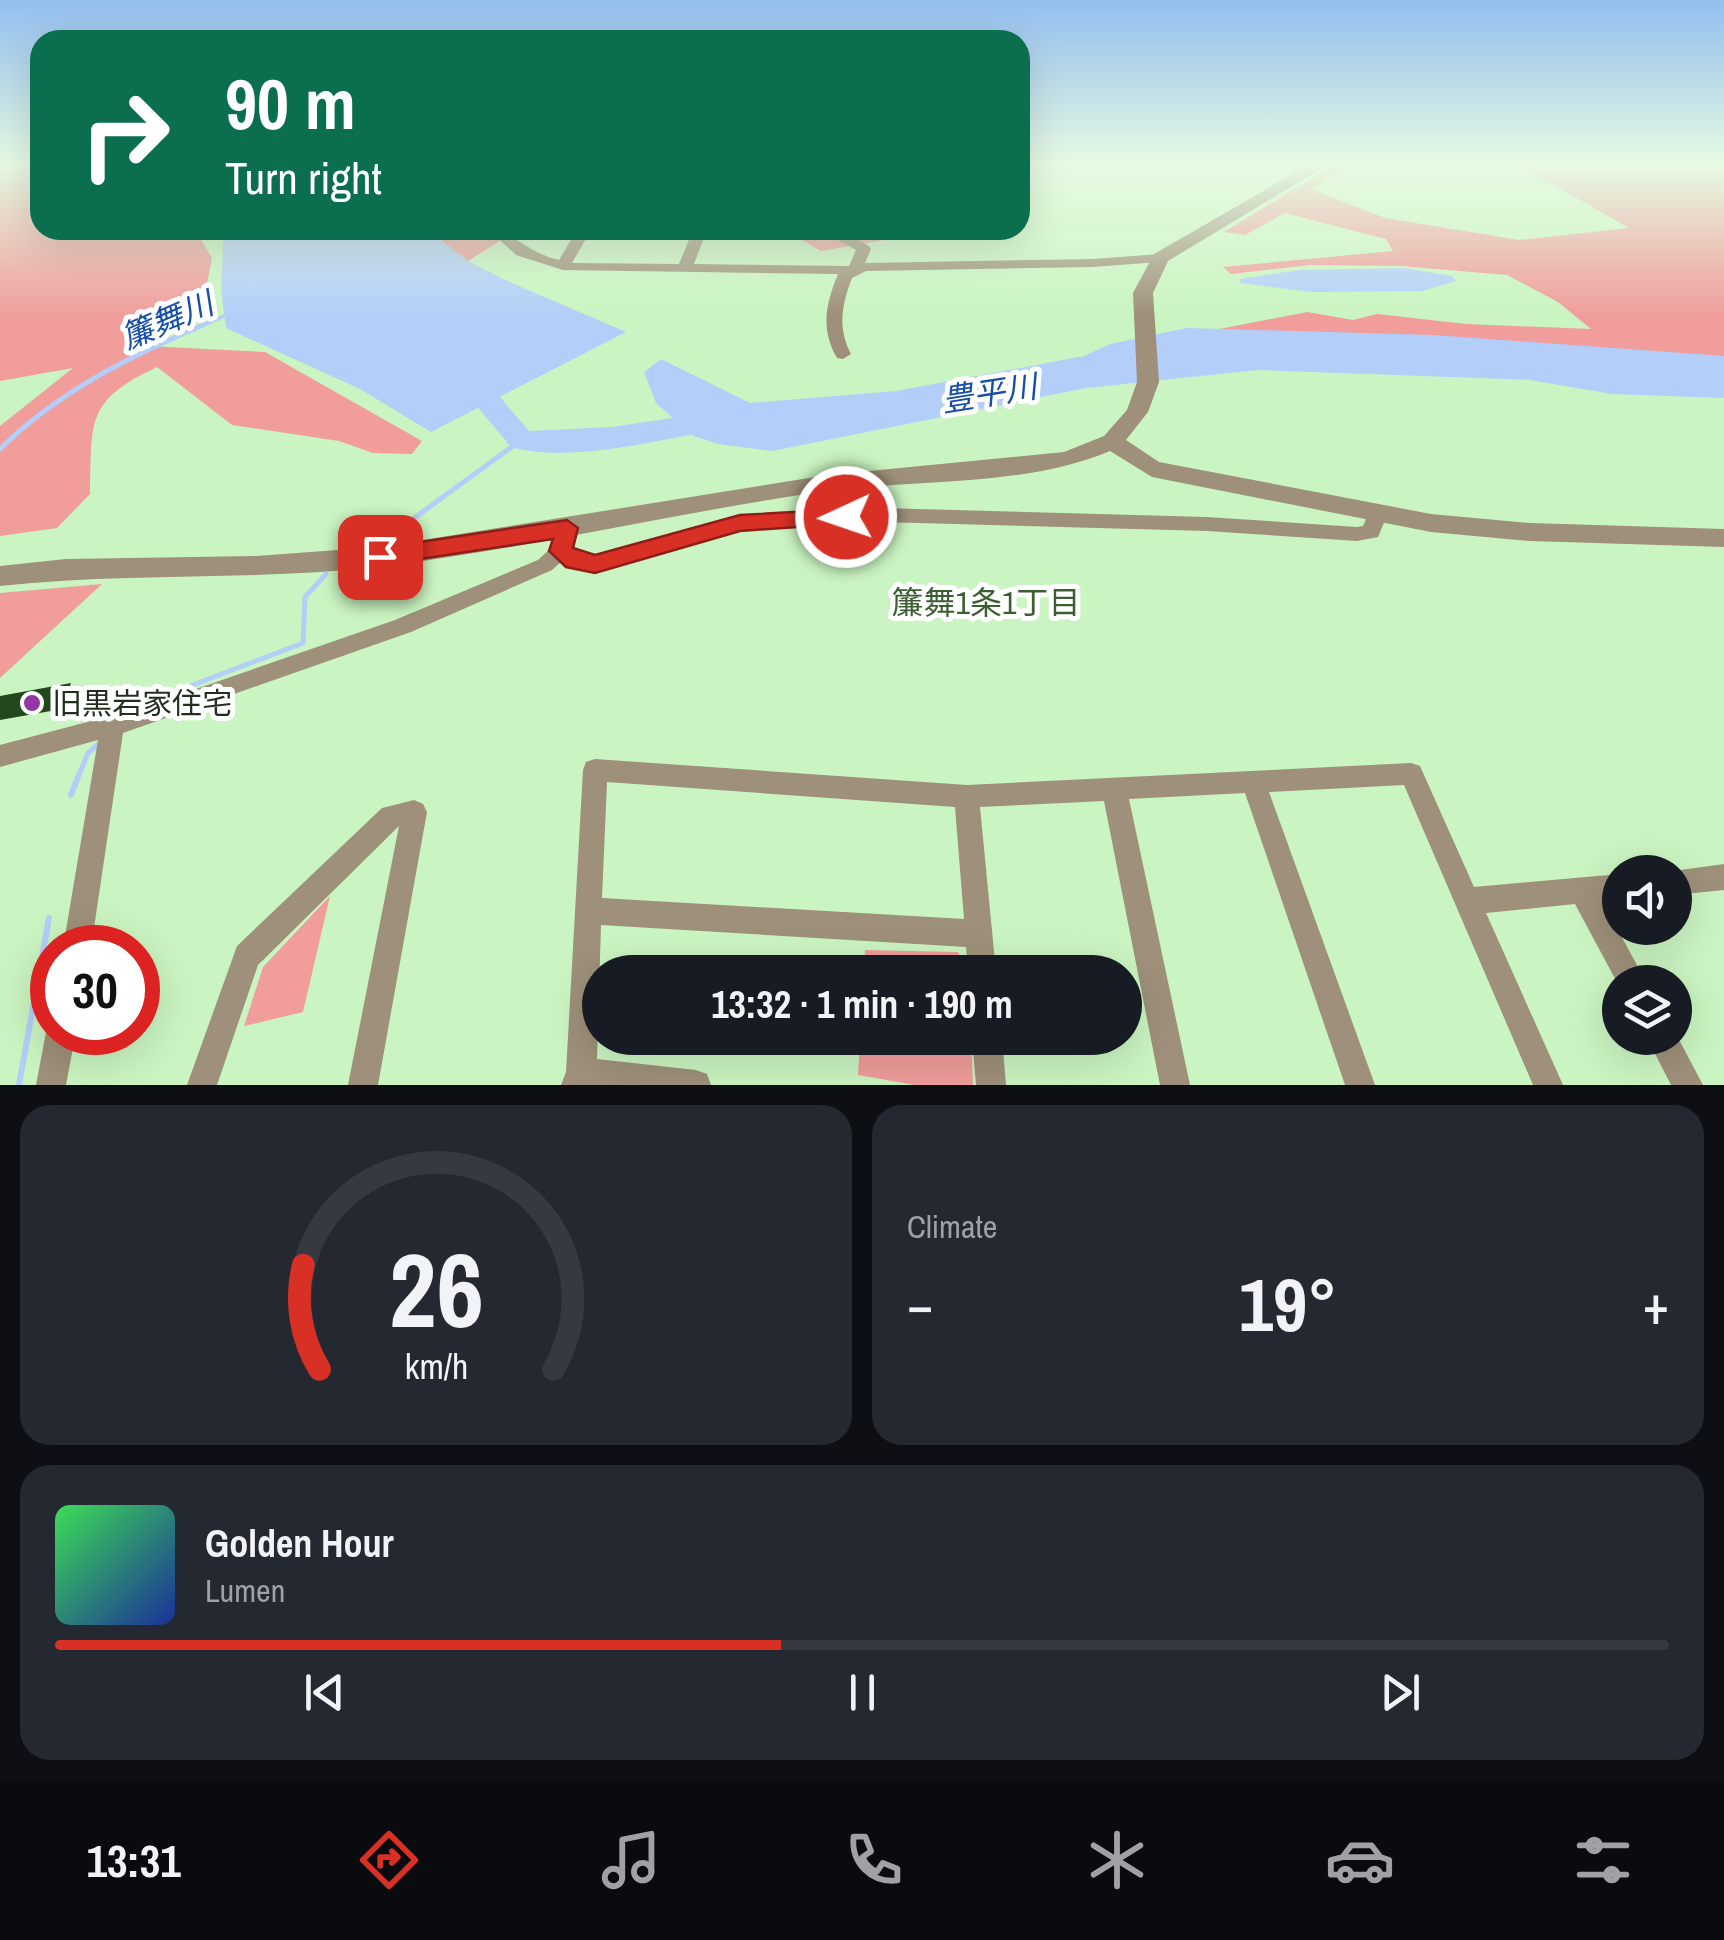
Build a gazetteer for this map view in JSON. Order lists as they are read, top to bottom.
{
  "districts": ["簾舞1条1丁目"],
  "water": ["簾舞川", "豊平川"],
  "places": ["旧黒岩家住宅"],
  "page": {
    "turn": ["90 m", "Turn right"],
    "limit": "30",
    "trip": "13:32 · 1 min · 190 m",
    "tile": "Climate",
    "heat": ["−", "19°", "+"],
    "song": ["Golden Hour", "Lumen"],
    "tabs": "13:31",
    "gauge": ["26", "km/h"]
  }
}
